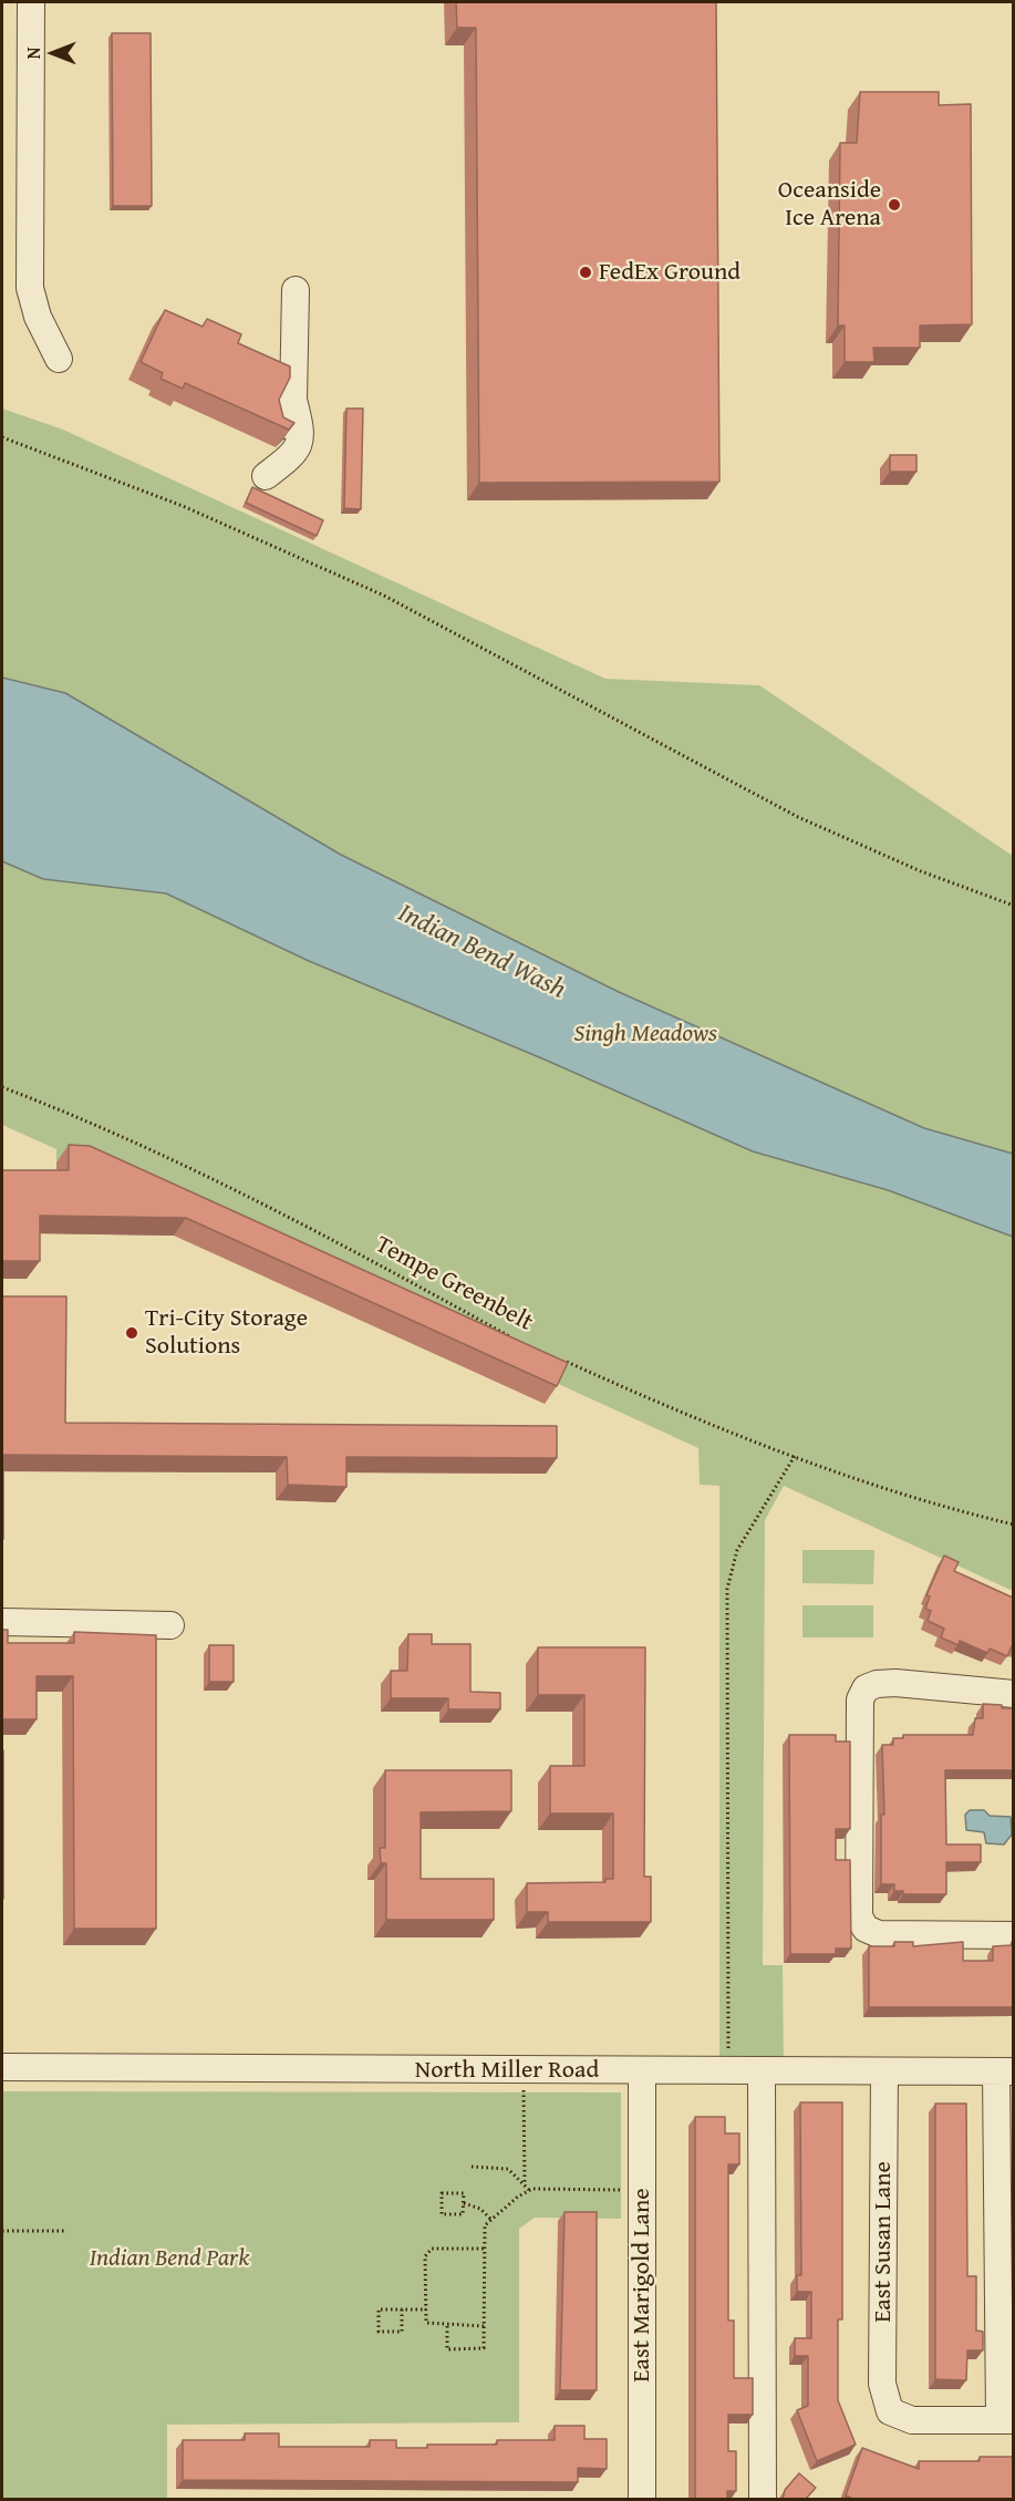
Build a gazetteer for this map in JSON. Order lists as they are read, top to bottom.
{
  "streets": {
    "street": ["North Miller Road", "East Susan Lane", "East Marigold Lane"],
    "path": ["Tempe Greenbelt"]
  },
  "crossings": [
    ["North Miller Road", "East Susan Lane"],
    ["North Miller Road", "East Marigold Lane"]
  ],
  "water": ["Indian Bend Wash"],
  "parks": ["Singh Meadows", "Indian Bend Park"],
  "places": ["Oceanside Ice Arena", "FedEx Ground", "Tri-City Storage Solutions"],
  "north": "left"
}
